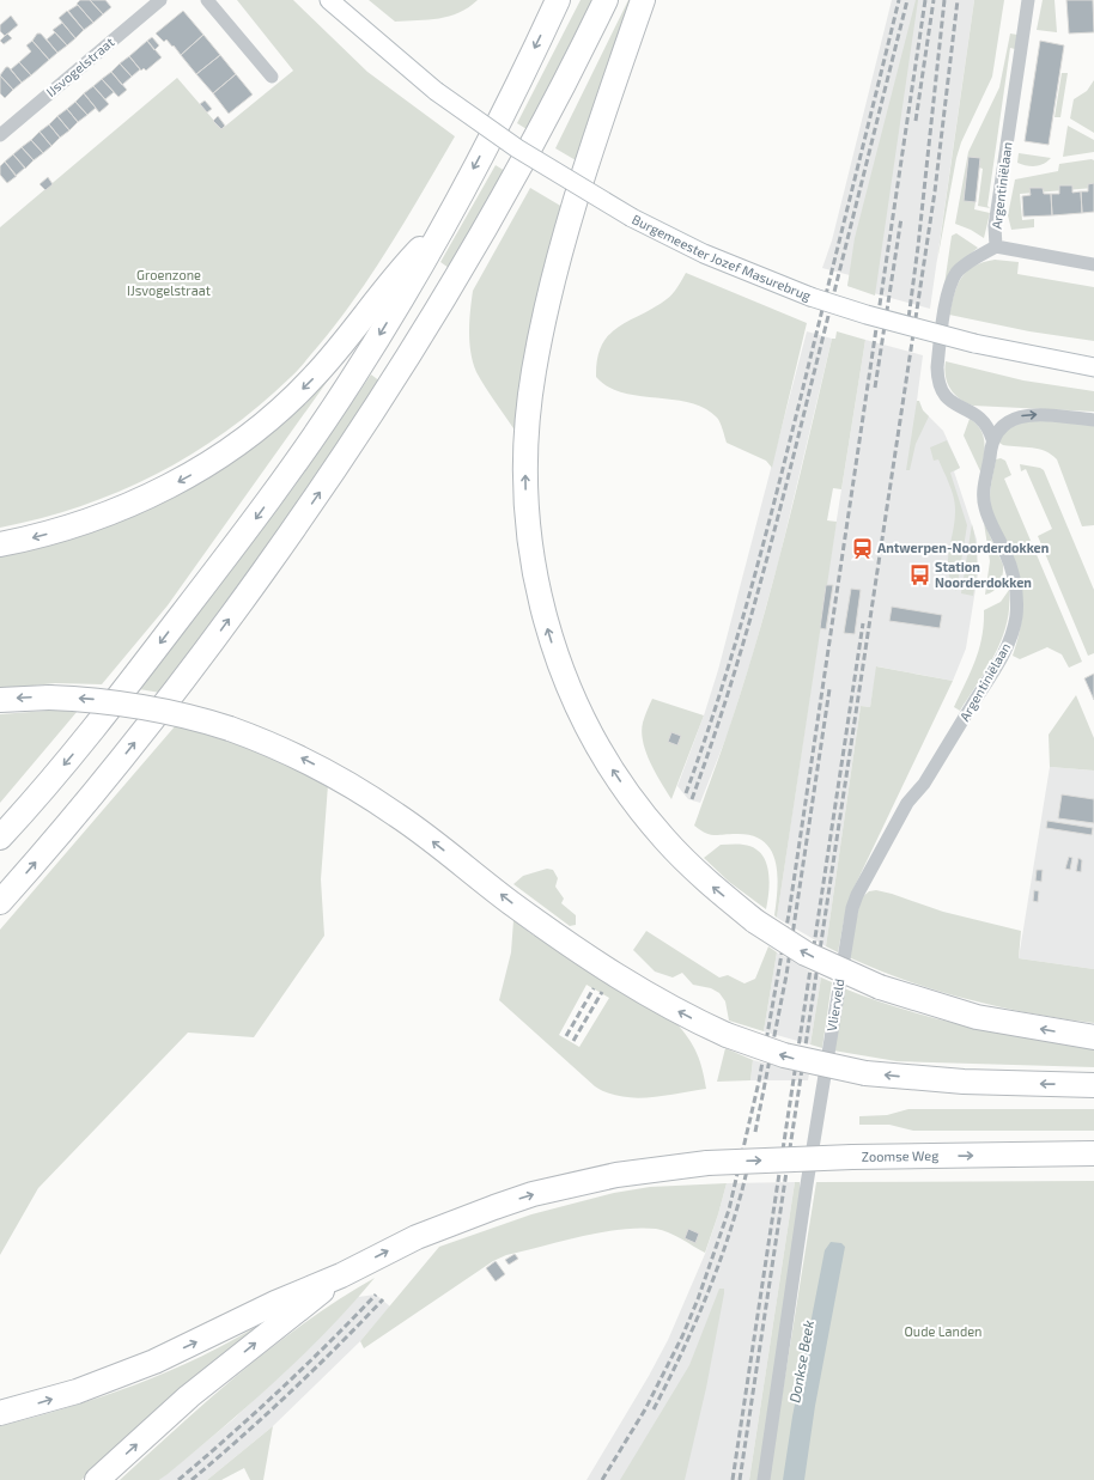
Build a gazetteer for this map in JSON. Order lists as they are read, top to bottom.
{
  "streets": {
    "highway": ["Zoomse Weg"],
    "street": [
      "IJsvogelstraat",
      "Argentiniëlaan",
      "Burgemeester Jozef Masurebrug",
      "Vlierveld"
    ]
  },
  "crossings": [
    ["Argentiniëlaan", "Vlierveld"]
  ],
  "one_way": ["Zoomse Weg"],
  "water": ["Donkse Beek"],
  "parks": ["Groenzone IJsvogelstraat", "Oude Landen"],
  "places": {
    "station": ["Antwerpen-Noorderdokken"],
    "bus stop": ["Station Noorderdokken"]
  }
}
